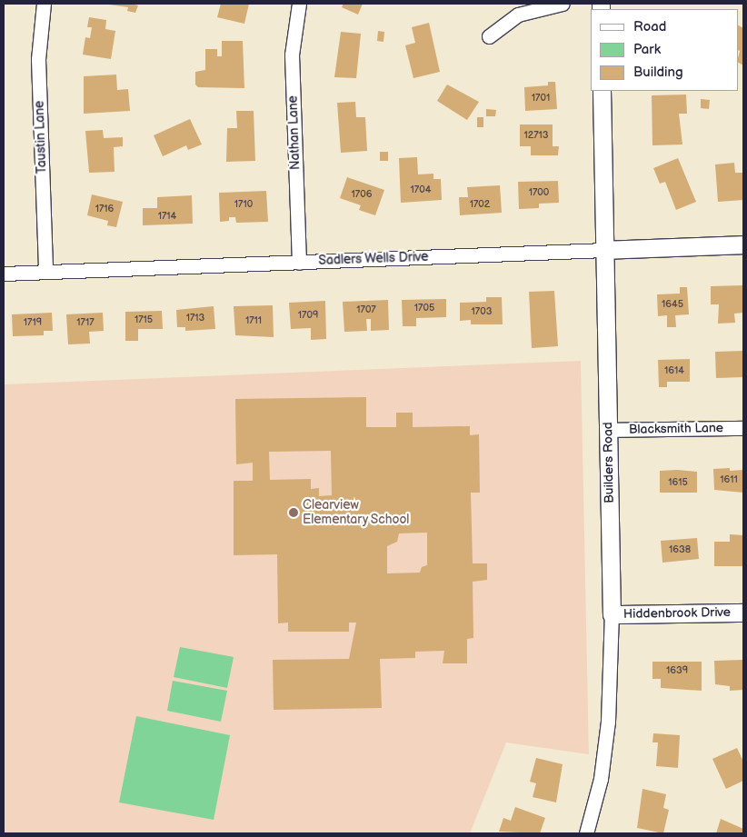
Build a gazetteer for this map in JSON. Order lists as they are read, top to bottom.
{
  "streets": {
    "street": [
      "Nathan Lane",
      "Taustin Lane",
      "Sadlers Wells Drive",
      "Blacksmith Lane",
      "Builders Road",
      "Hiddenbrook Drive"
    ]
  },
  "crossings": [
    ["Nathan Lane", "Sadlers Wells Drive"],
    ["Taustin Lane", "Sadlers Wells Drive"],
    ["Sadlers Wells Drive", "Builders Road"],
    ["Blacksmith Lane", "Builders Road"],
    ["Builders Road", "Hiddenbrook Drive"]
  ],
  "places": ["Clearview Elementary School"],
  "house_numbers": [
    "1701",
    "12713",
    "1704",
    "1700",
    "1706",
    "1710",
    "1702",
    "1716",
    "1714",
    "1645",
    "1705",
    "1707",
    "1703",
    "1709",
    "1713",
    "1715",
    "1711",
    "1719",
    "1717",
    "1614",
    "1611",
    "1615",
    "1638",
    "1639"
  ],
  "legend": ["Road", "Park", "Building"]
}
